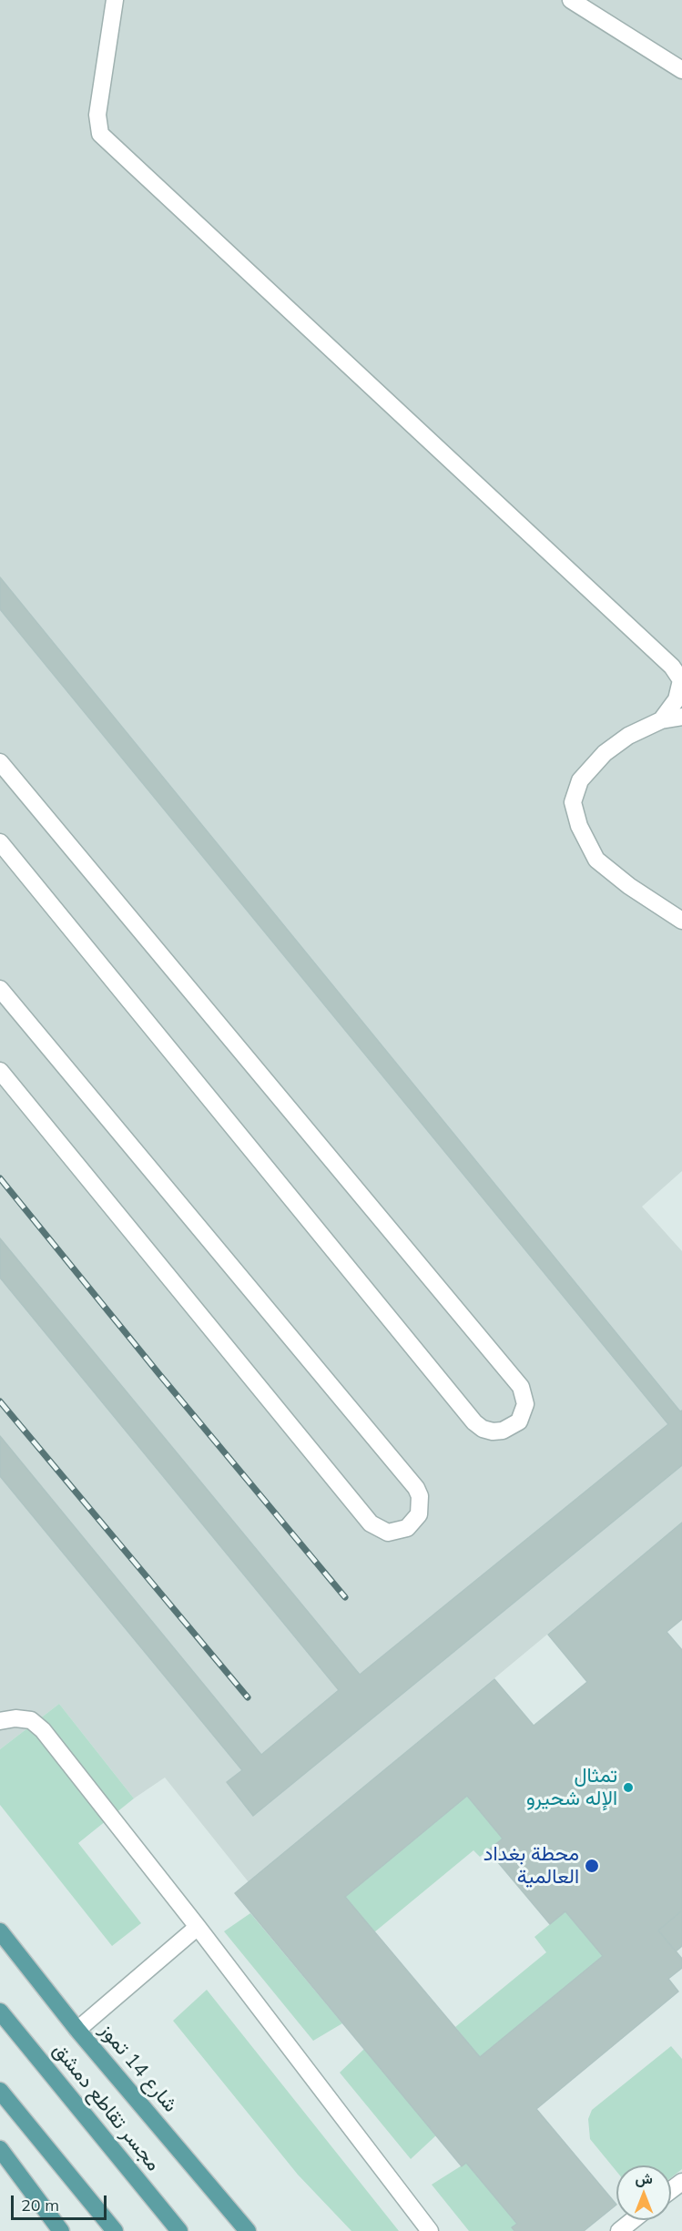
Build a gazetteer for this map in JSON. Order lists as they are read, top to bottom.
{
  "streets": {
    "main road": ["شارع 14 تموز", "مجسر تقاطع دمشق"]
  },
  "places": ["تمثال الإله شحيرو", "محطة بغداد العالمية"],
  "scale_bar": "20 m",
  "north": "top"
}
